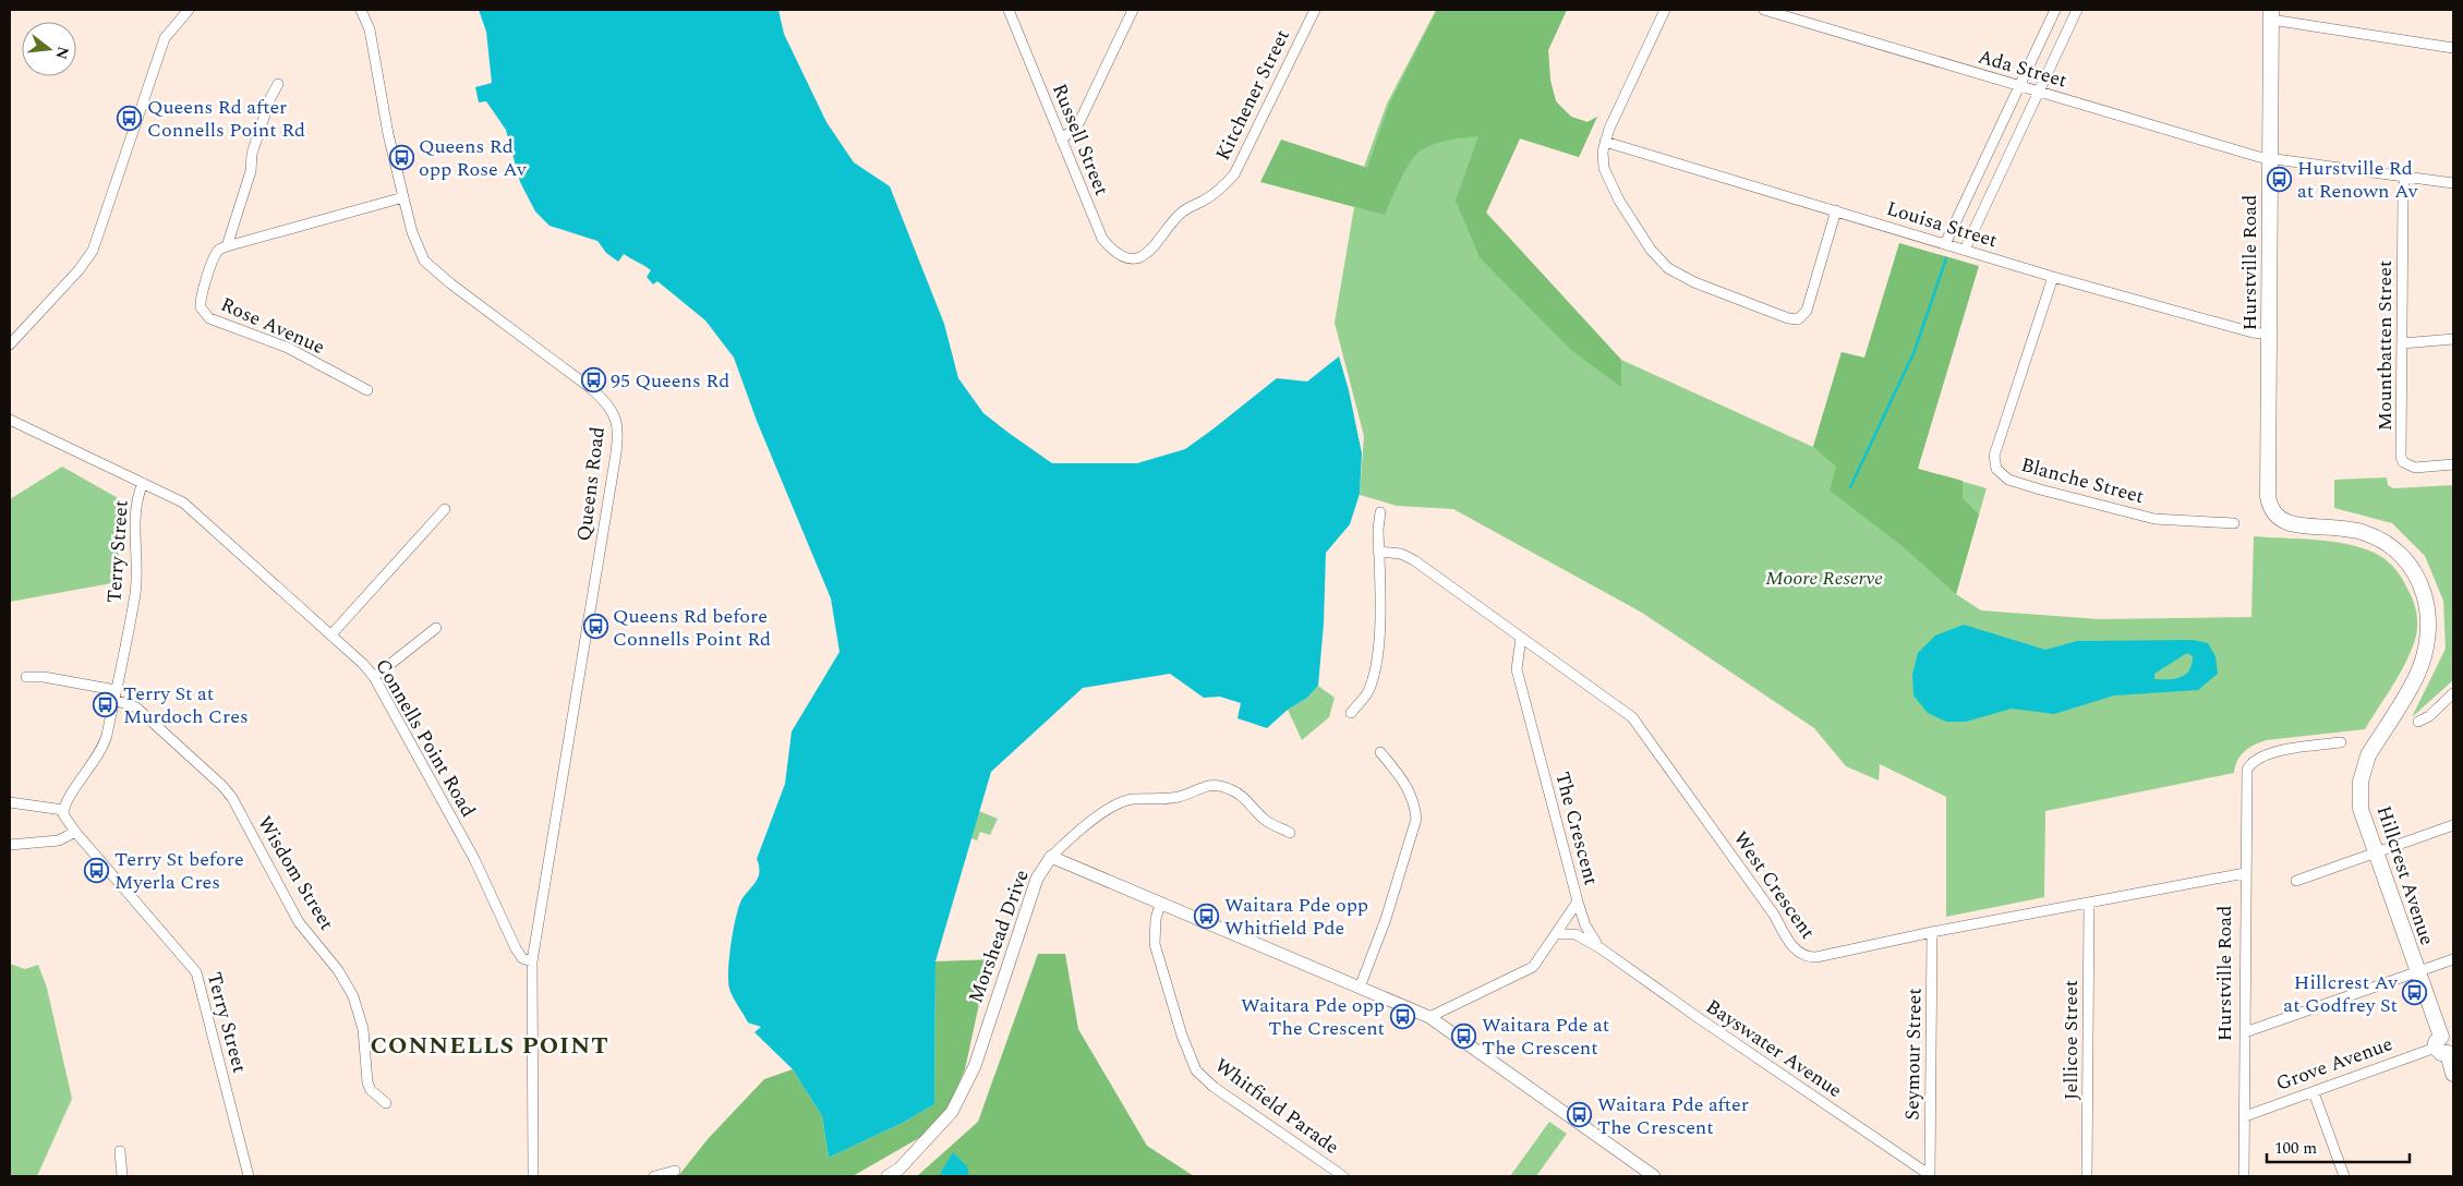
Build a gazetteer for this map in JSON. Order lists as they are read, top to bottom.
{
  "streets": {
    "main road": ["Hurstville Road", "Hillcrest Avenue"],
    "street": [
      "Ada Street",
      "Kitchener Street",
      "Russell Street",
      "Louisa Street",
      "Rose Avenue",
      "Mountbatten Street",
      "Blanche Street",
      "Queens Road",
      "Terry Street",
      "Connells Point Road",
      "The Crescent",
      "Wisdom Street",
      "West Crescent",
      "Morshead Drive",
      "Jellicoe Street",
      "Bayswater Avenue",
      "Seymour Street",
      "Grove Avenue",
      "Whitfield Parade"
    ]
  },
  "crossings": [
    ["Ada Street", "Hurstville Road"],
    ["Ada Street", "Mountbatten Street"],
    ["Kitchener Street", "Russell Street"],
    ["Louisa Street", "Hurstville Road"],
    ["Louisa Street", "Blanche Street"],
    ["Hurstville Road", "Hillcrest Avenue"],
    ["Hurstville Road", "West Crescent"],
    ["Hurstville Road", "Grove Avenue"],
    ["Queens Road", "Connells Point Road"],
    ["Terry Street", "Connells Point Road"],
    ["Terry Street", "Wisdom Street"],
    ["The Crescent", "West Crescent"],
    ["The Crescent", "Bayswater Avenue"],
    ["Hillcrest Avenue", "Grove Avenue"],
    ["West Crescent", "Jellicoe Street"],
    ["West Crescent", "Seymour Street"],
    ["Bayswater Avenue", "Seymour Street"]
  ],
  "districts": ["CONNELLS POINT"],
  "parks": ["Moore Reserve"],
  "places": {
    "bus stop": [
      "Queens Rd after Connells Point Rd",
      "Queens Rd opp Rose Av",
      "Hurstville Rd at Renown Av",
      "95 Queens Rd",
      "Queens Rd before Connells Point Rd",
      "Terry St at Murdoch Cres",
      "Terry St before Myerla Cres",
      "Waitara Pde opp Whitfield Pde",
      "Hillcrest Av at Godfrey St",
      "Waitara Pde opp The Crescent",
      "Waitara Pde at The Crescent",
      "Waitara Pde after The Crescent"
    ]
  },
  "scale_bar": "100 m",
  "north": "right"
}
